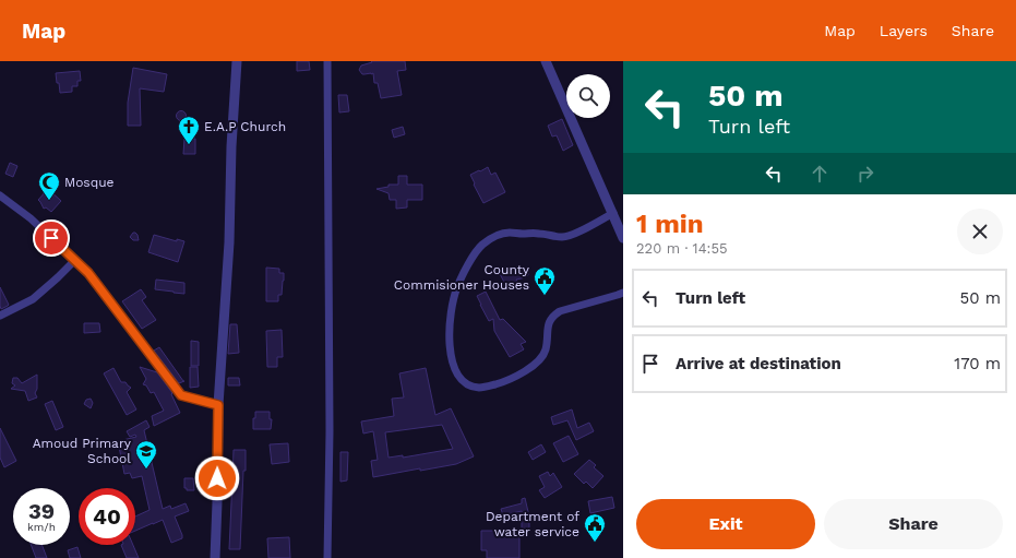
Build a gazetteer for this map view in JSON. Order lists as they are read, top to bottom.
{
  "places": {
    "church": ["E.A.P Church"],
    "mosque": ["Mosque"],
    "public building": ["County Commisioner Houses", "Department of water service"],
    "school or university": ["Amoud Primary School"]
  },
  "page": {
    "header": "Map",
    "nav": ["Map", "Layers", "Share"],
    "turn": ["50 m", "Turn left"],
    "heading": ["1 min", "220 m · 14:55"],
    "list": [
      {
        "name": "Turn left",
        "value": "50 m"
      },
      {
        "name": "Arrive at destination",
        "value": "170 m"
      }
    ],
    "speed": "39 km/h",
    "limit": "40",
    "buttons": ["Exit", "Share"]
  }
}
